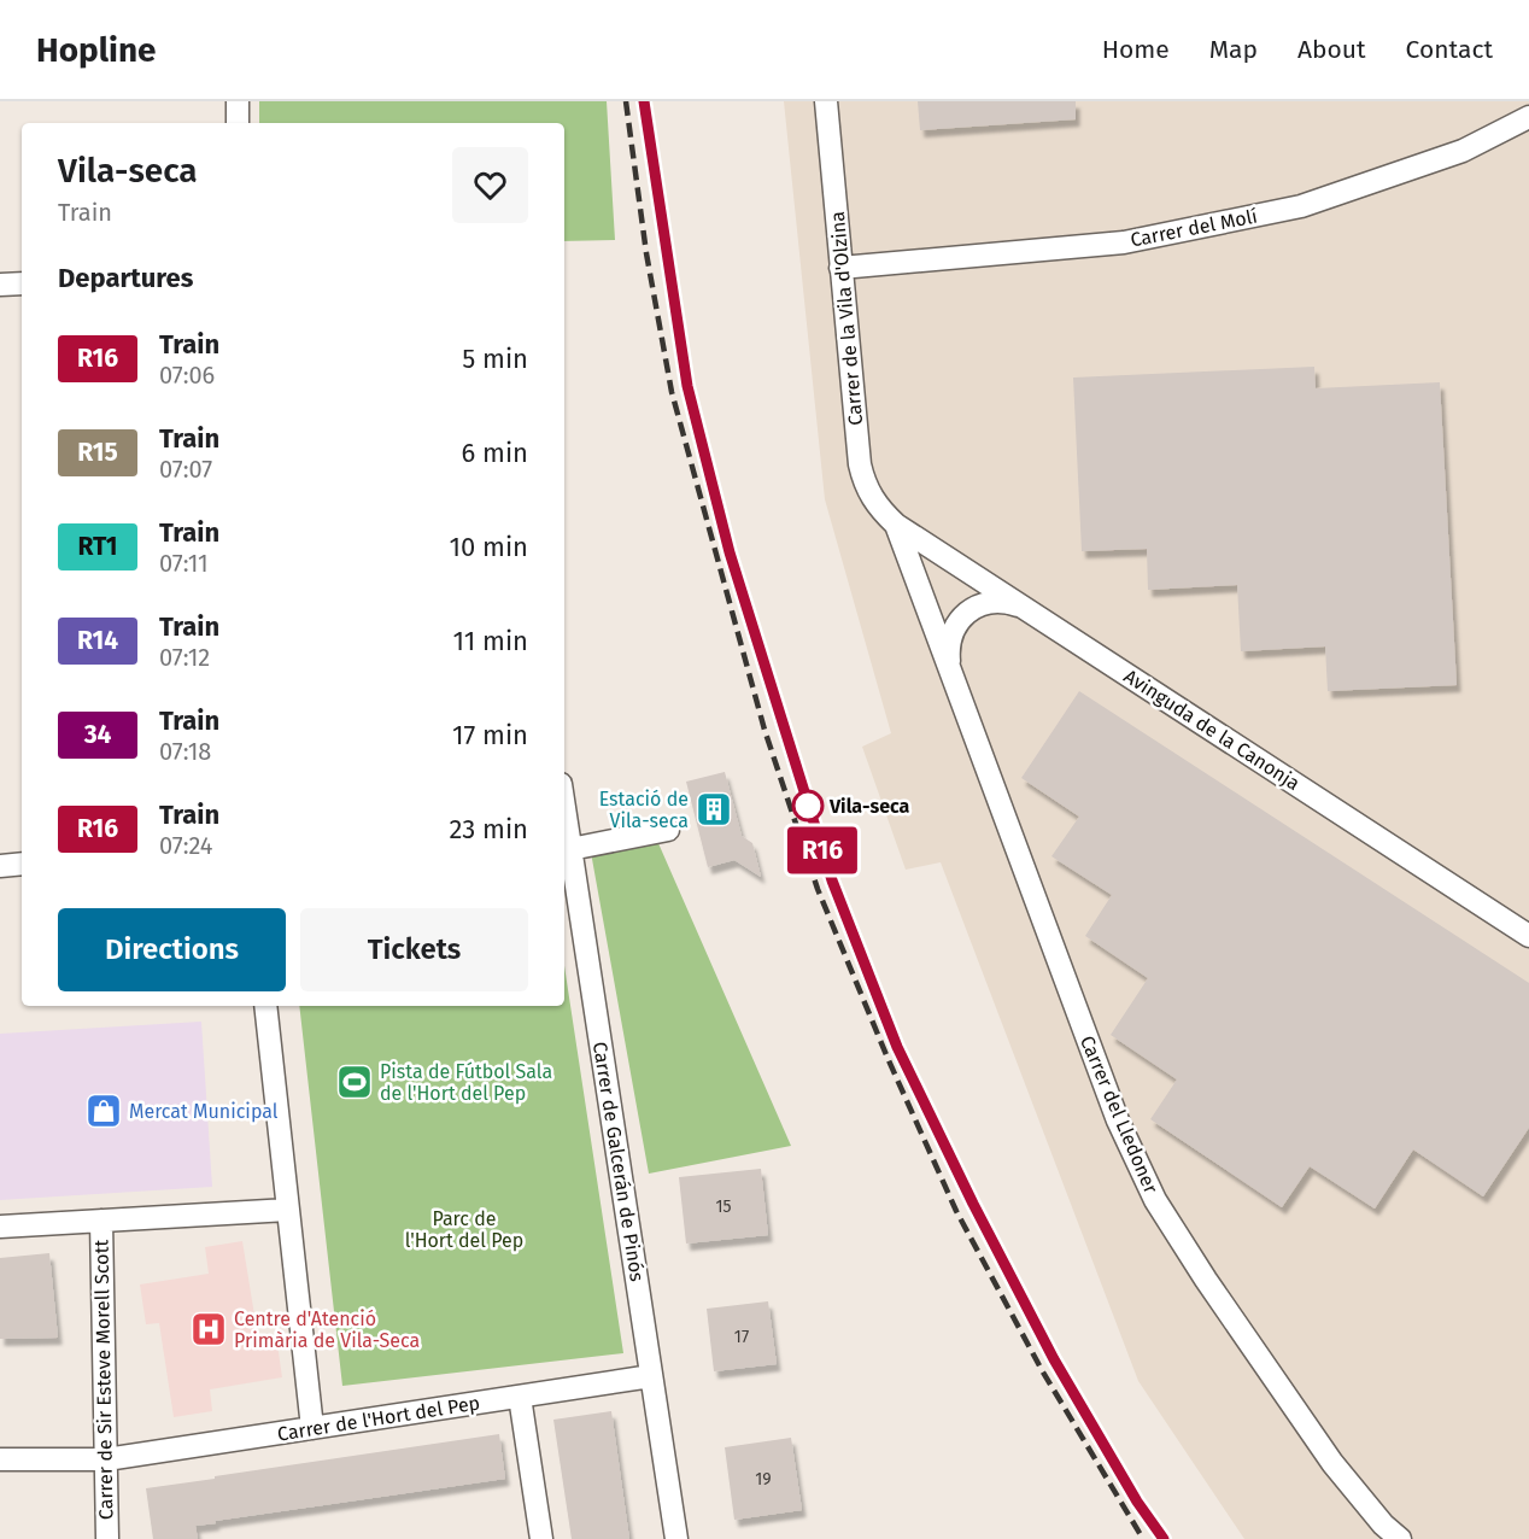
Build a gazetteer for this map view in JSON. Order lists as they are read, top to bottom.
{
  "streets": {
    "street": [
      "Carrer del Molí",
      "Carrer de la Vila d'Olzina",
      "Avinguda de la Canonja",
      "Carrer del Lledoner",
      "Carrer de Galcerán de Pinós",
      "Carrer de Sir Esteve Morell Scott",
      "Carrer de l'Hort del Pep"
    ]
  },
  "crossings": [
    ["Carrer del Molí", "Carrer de la Vila d'Olzina"],
    ["Carrer de la Vila d'Olzina", "Avinguda de la Canonja"],
    ["Carrer de la Vila d'Olzina", "Carrer del Lledoner"],
    ["Avinguda de la Canonja", "Carrer del Lledoner"],
    ["Carrer de Galcerán de Pinós", "Carrer de l'Hort del Pep"],
    ["Carrer de Sir Esteve Morell Scott", "Carrer de l'Hort del Pep"]
  ],
  "parks": ["Parc de l'Hort del Pep"],
  "places": {
    "other": ["Vila-seca"],
    "building": ["Estació de Vila-seca"],
    "sports": ["Pista de Fútbol Sala de l'Hort del Pep"],
    "shop": ["Mercat Municipal"],
    "hospital": ["Centre d'Atenció Primària de Vila-Seca"]
  },
  "house_numbers": ["15", "17", "19"],
  "page": {
    "header": "Hopline",
    "nav": [
      "Home",
      "Map",
      "About",
      "Contact"
    ],
    "on_map": "R16",
    "heading": [
      ["Vila-seca", "Train"],
      "Departures"
    ],
    "list": [
      {
        "mark": "R16",
        "name": "Train",
        "note": "07:06",
        "value": "5 min"
      },
      {
        "mark": "R15",
        "name": "Train",
        "note": "07:07",
        "value": "6 min"
      },
      {
        "mark": "RT1",
        "name": "Train",
        "note": "07:11",
        "value": "10 min"
      },
      {
        "mark": "R14",
        "name": "Train",
        "note": "07:12",
        "value": "11 min"
      },
      {
        "mark": "34",
        "name": "Train",
        "note": "07:18",
        "value": "17 min"
      },
      {
        "mark": "R16",
        "name": "Train",
        "note": "07:24",
        "value": "23 min"
      }
    ],
    "buttons": ["Directions", "Tickets"]
  }
}
